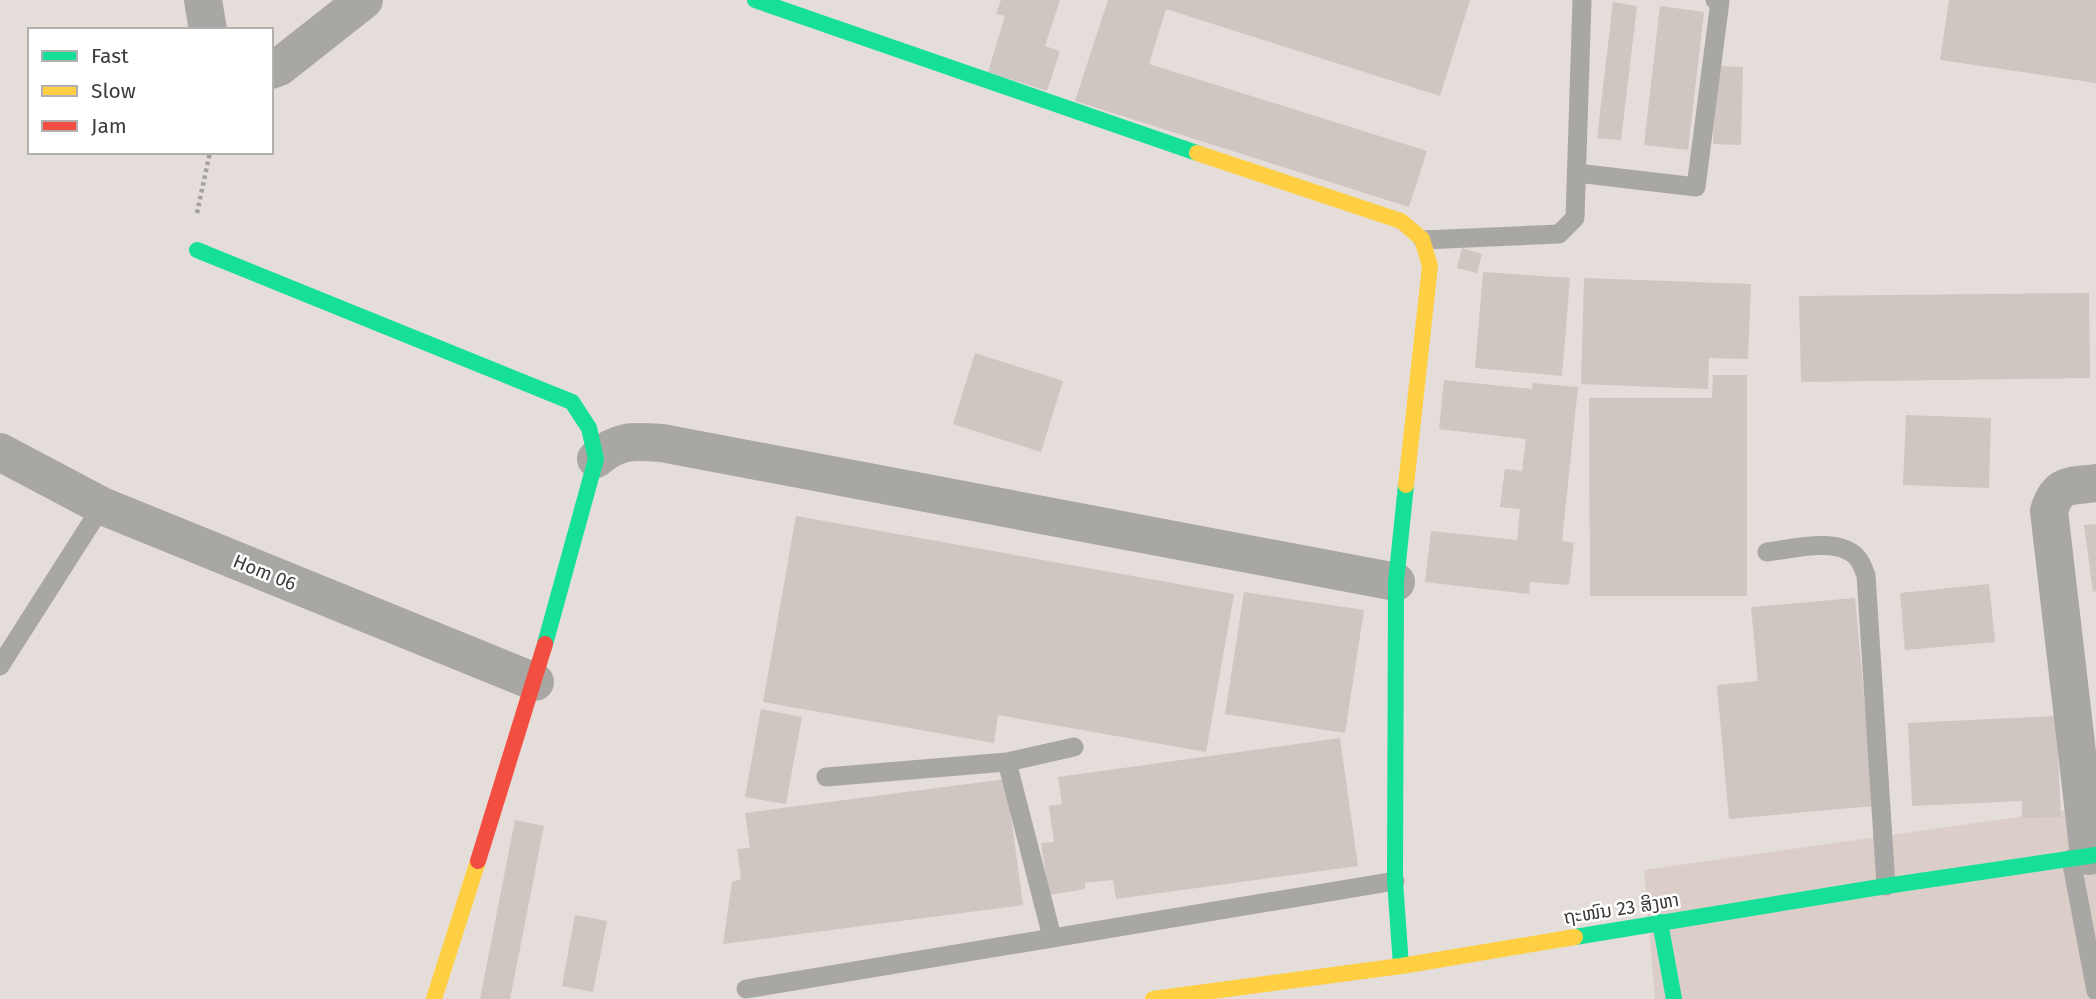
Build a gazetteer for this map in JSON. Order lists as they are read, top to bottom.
{
  "streets": {
    "street": ["Hom 06", "ຖະໜົນ 23 ສິງຫາ"]
  },
  "legend": ["Fast", "Slow", "Jam"]
}
